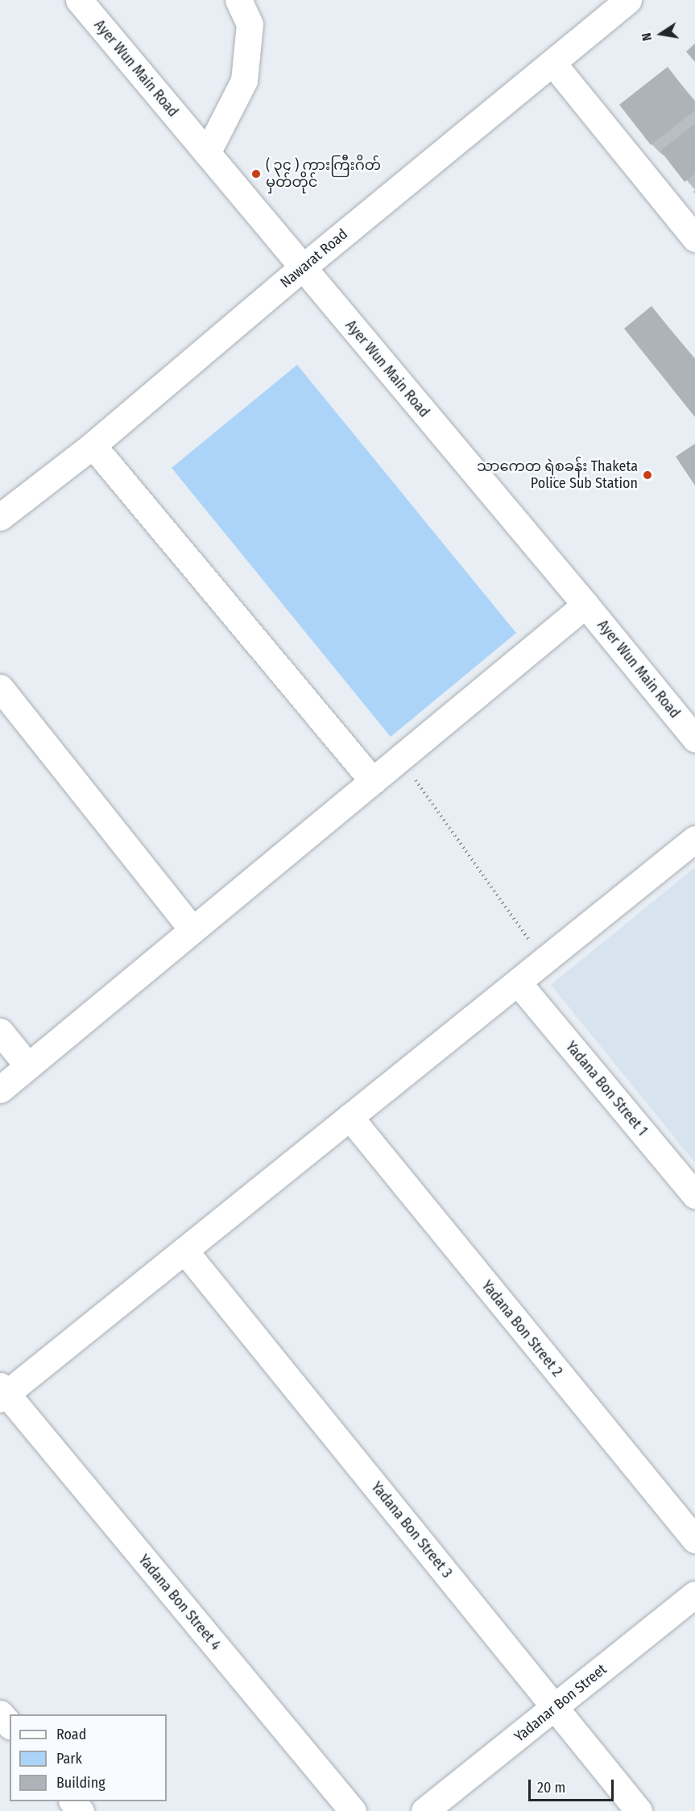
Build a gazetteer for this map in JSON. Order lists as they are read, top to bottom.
{
  "streets": {
    "street": [
      "Ayer Wun Main Road",
      "Nawarat Road",
      "Yadana Bon Street 1",
      "Yadana Bon Street 2",
      "Yadana Bon Street 3",
      "Yadana Bon Street 4",
      "Yadanar Bon Street"
    ]
  },
  "crossings": [
    ["Ayer Wun Main Road", "Nawarat Road"],
    ["Yadana Bon Street 3", "Yadanar Bon Street"]
  ],
  "places": ["( ၃၄ ) ကားကြီးဂိတ် မှတ်တိုင်", "သာကေတ ရဲစခန်း Thaketa Police Sub Station"],
  "legend": ["Road", "Park", "Building"],
  "scale_bar": "20 m",
  "north": "left"
}
